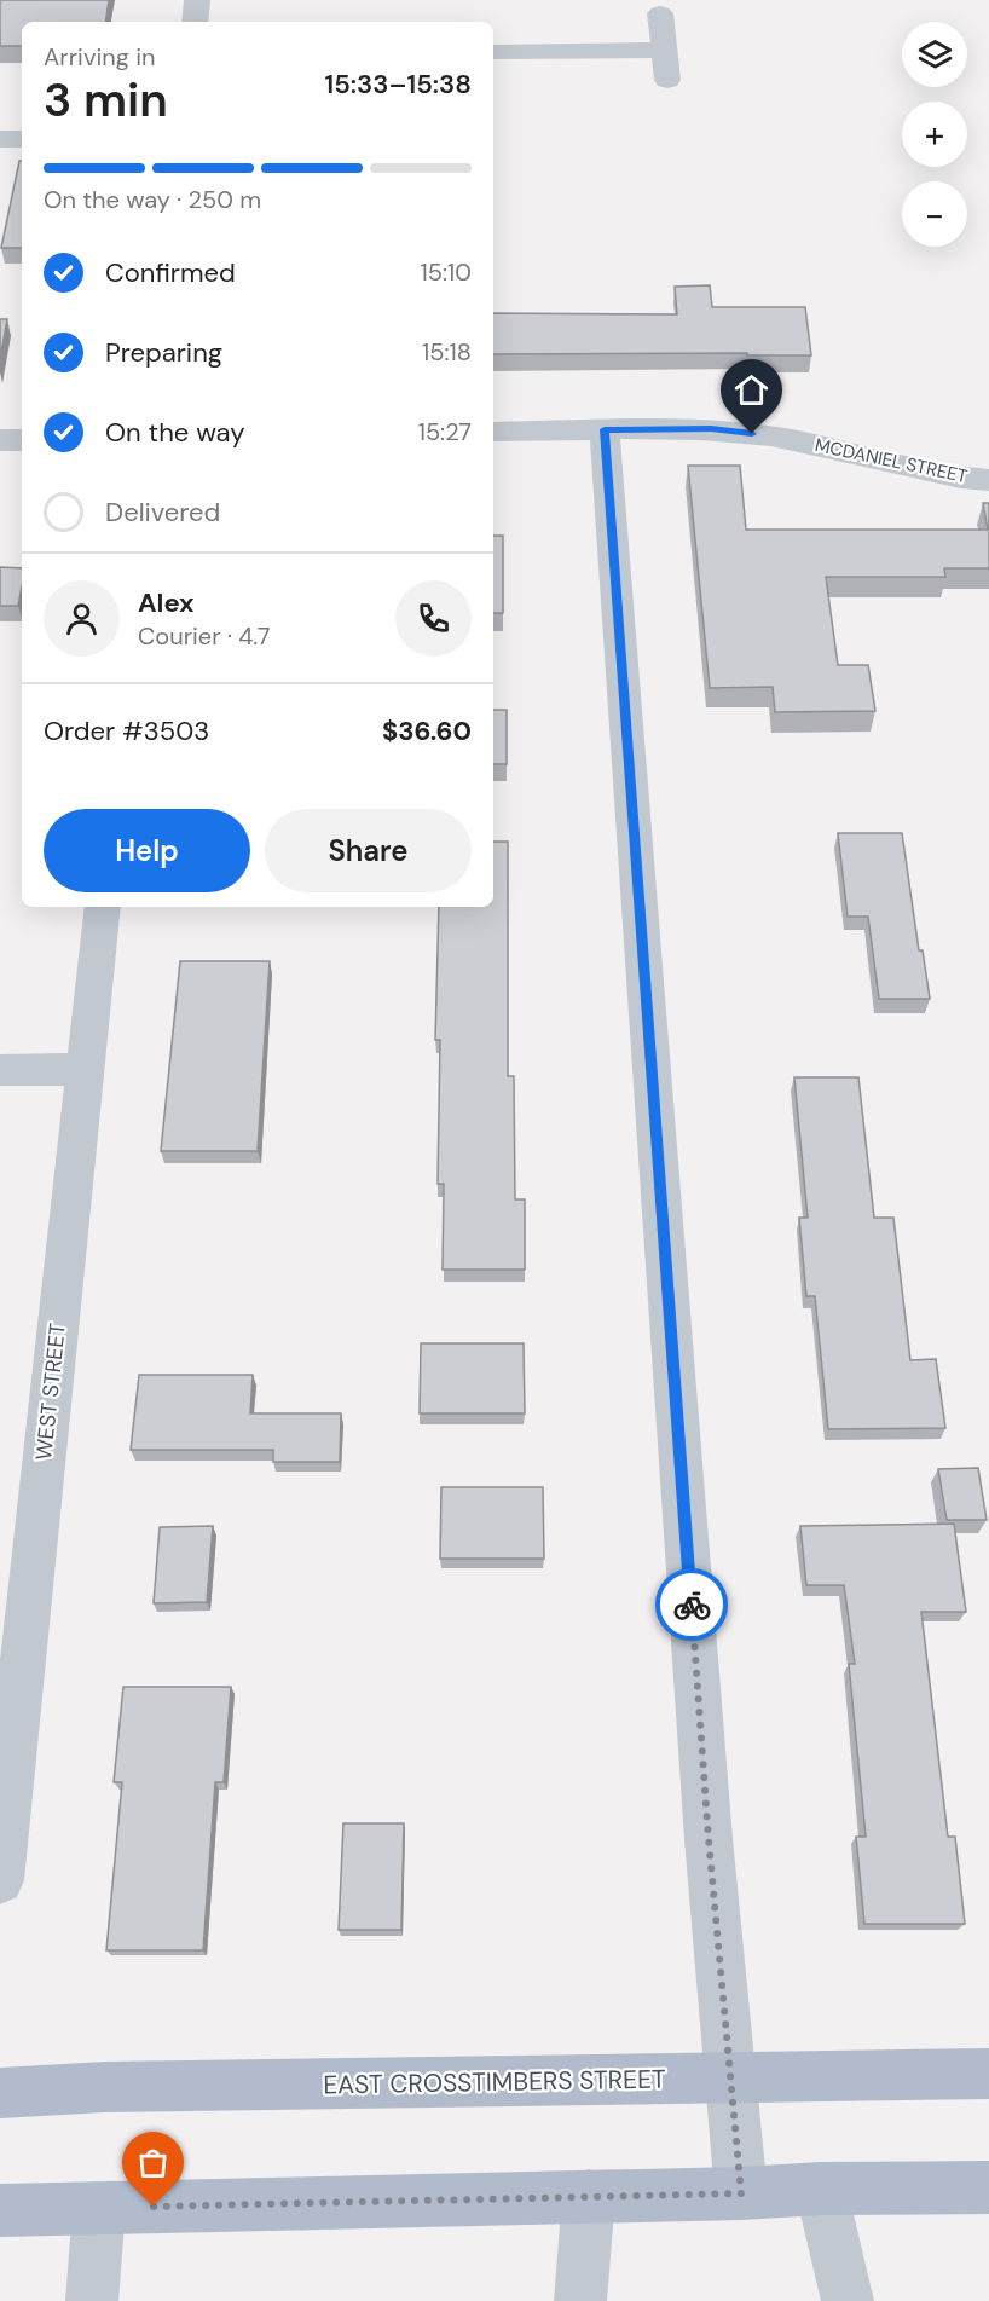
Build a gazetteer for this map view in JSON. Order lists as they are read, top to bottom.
{
  "streets": {
    "main road": ["EAST CROSSTIMBERS STREET"],
    "street": ["MCDANIEL STREET", "WEST STREET"]
  },
  "page": {
    "map_buttons": ["+", "−"],
    "heading": ["3 min", "Arriving in", "15:33–15:38"],
    "panel": [
      "Alex",
      "Courier · 4.7",
      "Order #3503",
      "$36.60"
    ],
    "bar": "On the way · 250 m",
    "list": [
      ["Confirmed", "15:10"],
      ["Preparing", "15:18"],
      ["On the way", "15:27"],
      "Delivered"
    ],
    "buttons": ["Help", "Share"]
  }
}
